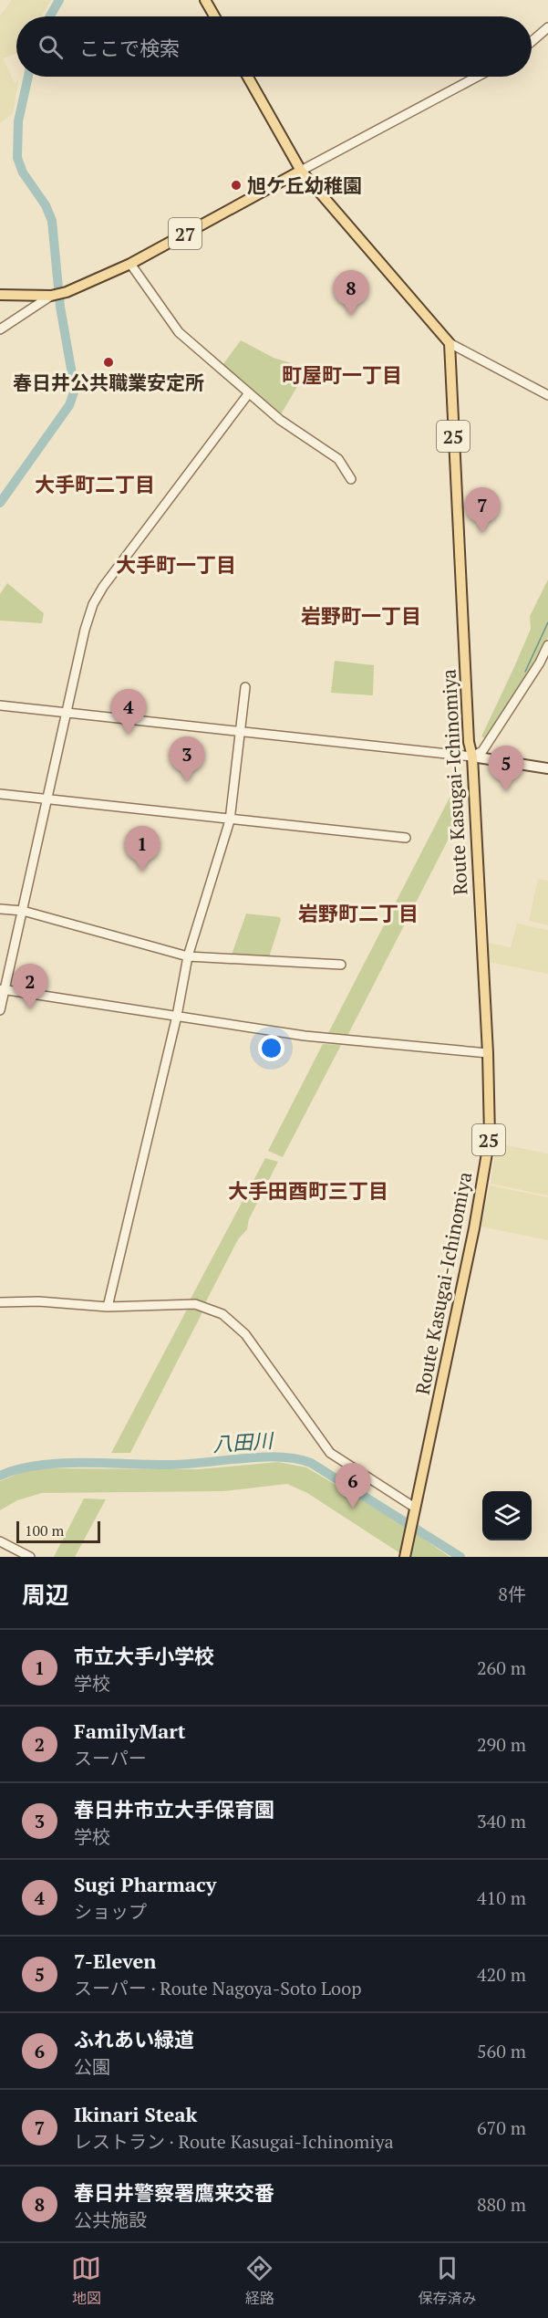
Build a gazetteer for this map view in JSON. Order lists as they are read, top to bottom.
{
  "streets": {
    "main road": ["27", "25", "Route Kasugai-Ichinomiya"]
  },
  "districts": [
    "町屋町一丁目",
    "大手町二丁目",
    "大手町一丁目",
    "岩野町一丁目",
    "岩野町二丁目",
    "大手田酉町三丁目"
  ],
  "water": ["八田川"],
  "places": ["旭ケ丘幼稚園", "春日井公共職業安定所"],
  "scale_bar": "100 m",
  "page": {
    "search": "ここで検索",
    "pins": [
      "8",
      "7",
      "4",
      "3",
      "5",
      "1",
      "2",
      "6"
    ],
    "scale": "100 m",
    "heading": ["周辺", "8件"],
    "list": [
      {
        "mark": "1",
        "name": "市立大手小学校",
        "note": "学校",
        "value": "260 m"
      },
      {
        "mark": "2",
        "name": "FamilyMart",
        "note": "スーパー",
        "value": "290 m"
      },
      {
        "mark": "3",
        "name": "春日井市立大手保育園",
        "note": "学校",
        "value": "340 m"
      },
      {
        "mark": "4",
        "name": "Sugi Pharmacy",
        "note": "ショップ",
        "value": "410 m"
      },
      {
        "mark": "5",
        "name": "7-Eleven",
        "note": "スーパー · Route Nagoya-Soto Loop",
        "value": "420 m"
      },
      {
        "mark": "6",
        "name": "ふれあい緑道",
        "note": "公園",
        "value": "560 m"
      },
      {
        "mark": "7",
        "name": "Ikinari Steak",
        "note": "レストラン · Route Kasugai-Ichinomiya",
        "value": "670 m"
      },
      {
        "mark": "8",
        "name": "春日井警察署鷹来交番",
        "note": "公共施設",
        "value": "880 m"
      }
    ],
    "nav": ["地図", "経路", "保存済み"]
  }
}
